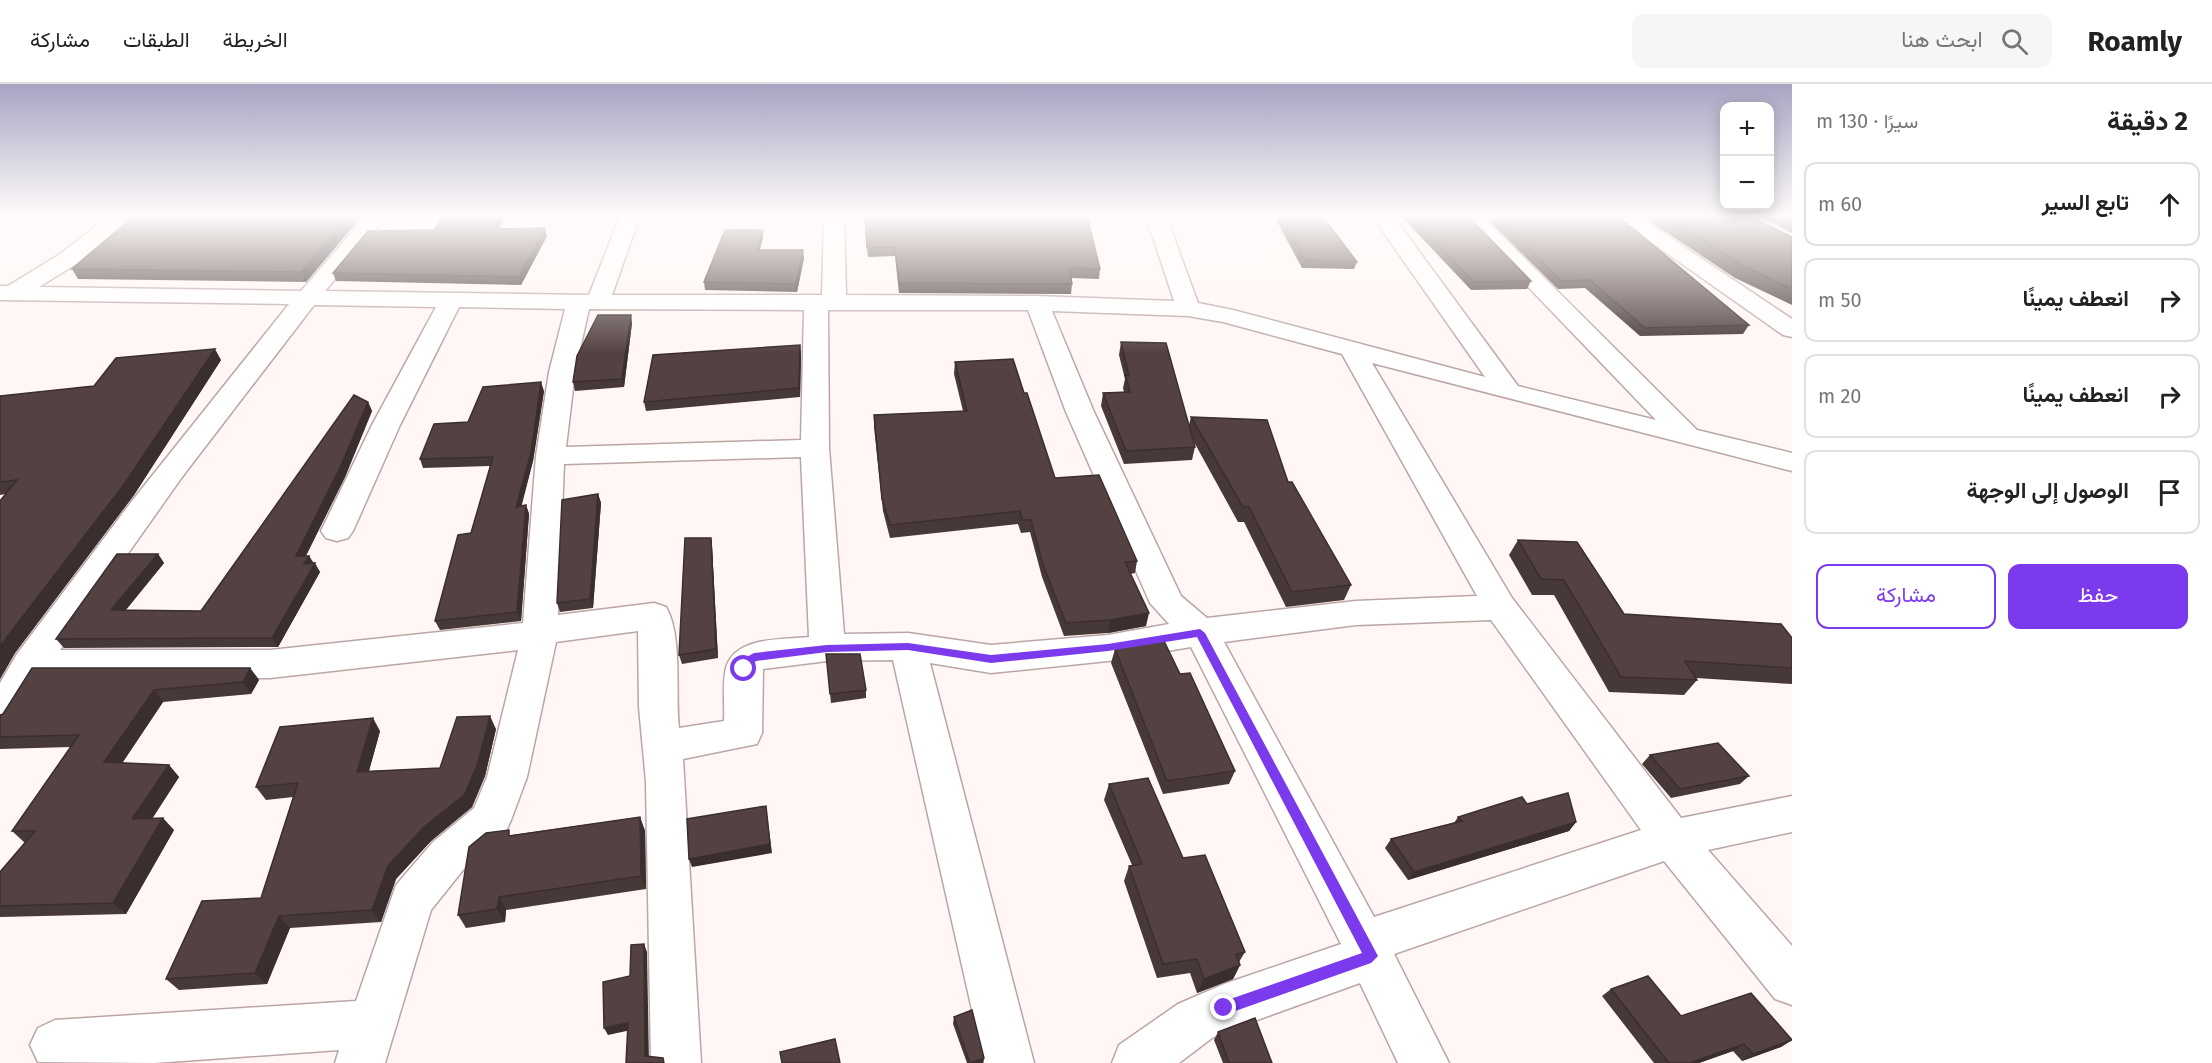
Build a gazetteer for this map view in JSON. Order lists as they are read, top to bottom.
{
  "page": {
    "header": "Roamly",
    "search": "ابحث هنا",
    "nav": ["الخريطة", "الطبقات", "مشاركة"],
    "heading": ["2 دقيقة", "سيرًا · 130 m"],
    "map_buttons": ["+", "−"],
    "list": [
      ["تابع السير", "60 m"],
      ["انعطف يمينًا", "50 m"],
      ["انعطف يمينًا", "20 m"],
      "الوصول إلى الوجهة"
    ],
    "buttons": ["حفظ", "مشاركة"]
  }
}
